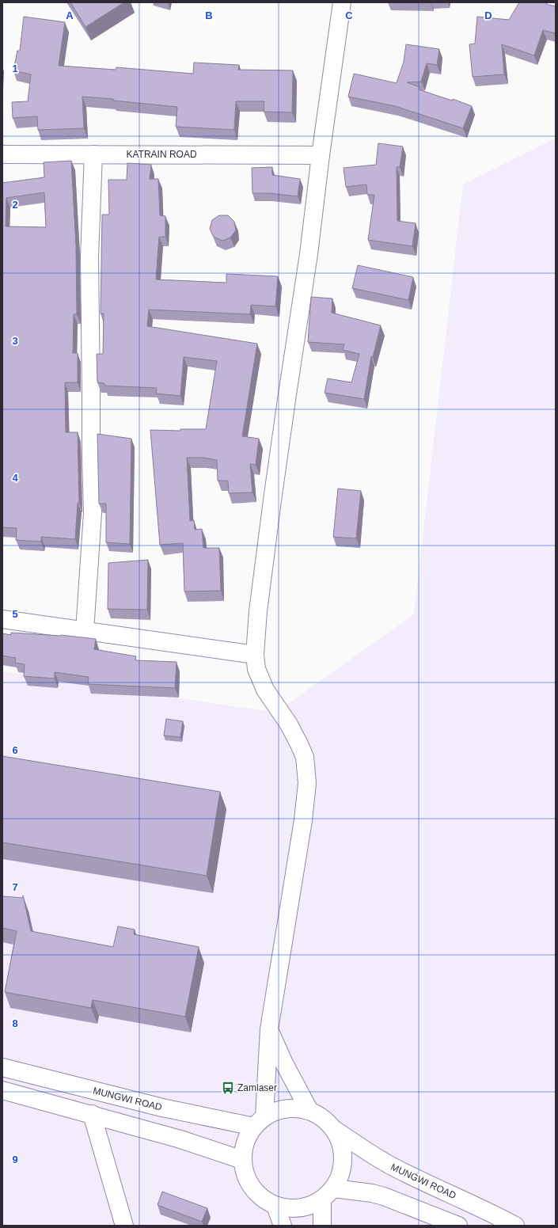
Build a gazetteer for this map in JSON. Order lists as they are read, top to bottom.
{
  "streets": {
    "street": ["KATRAIN ROAD", "MUNGWI ROAD"]
  },
  "places": {
    "bus stop": ["Zamlaser"]
  },
  "grid": {
    "columns": [
      "A",
      "B",
      "C",
      "D"
    ],
    "rows": [
      "1",
      "2",
      "3",
      "4",
      "5",
      "6",
      "7",
      "8",
      "9"
    ]
  }
}
